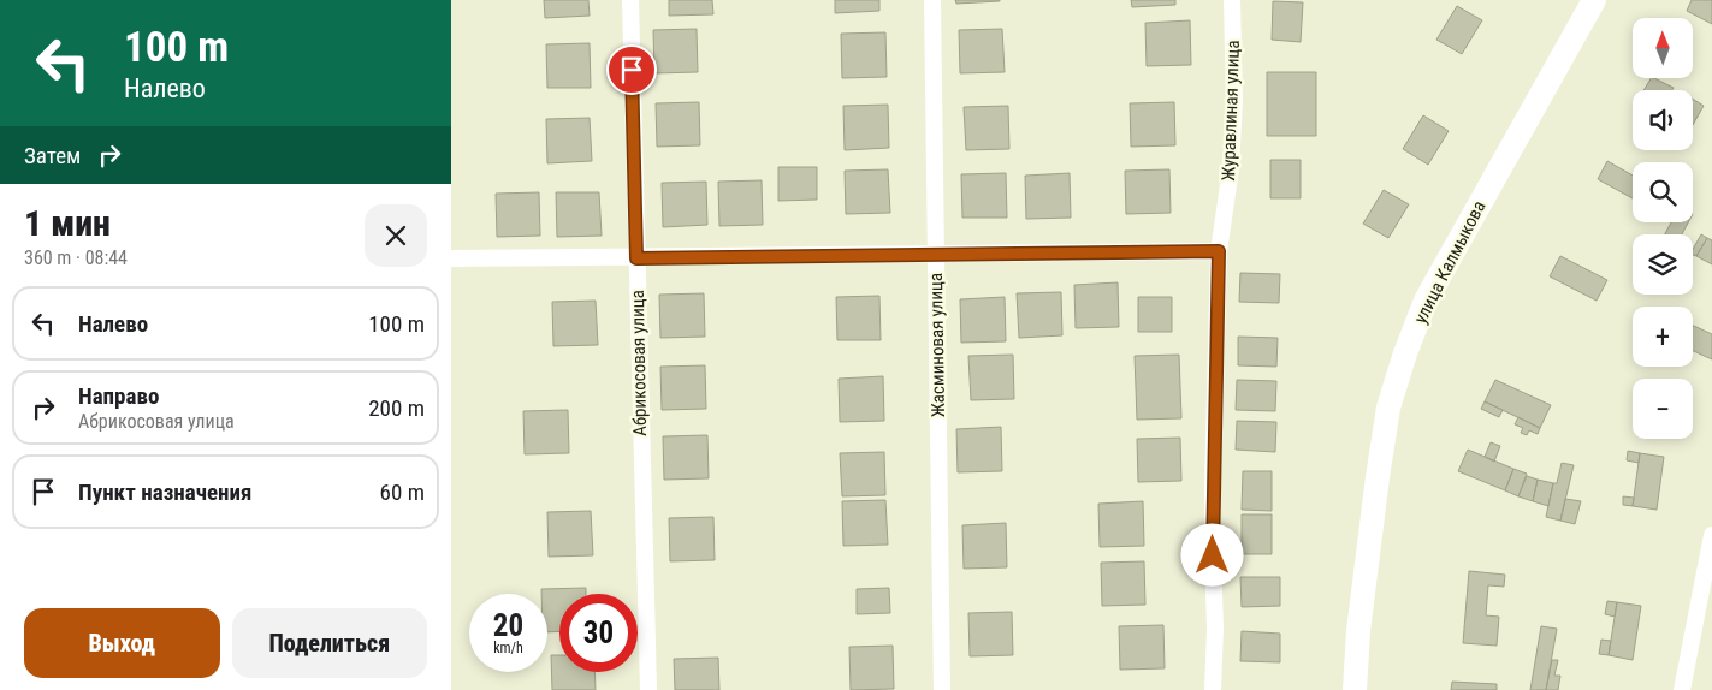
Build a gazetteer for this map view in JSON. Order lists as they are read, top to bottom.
{
  "streets": {
    "main road": ["улица Калмыкова"],
    "street": ["Журавлиная улица", "Жасминовая улица", "Абрикосовая улица"]
  },
  "north": "top",
  "page": {
    "turn": ["100 m", "Налево"],
    "map_buttons": ["+", "−"],
    "then": "Затем",
    "heading": ["1 мин", "360 m · 08:44"],
    "list": [
      {
        "name": "Налево",
        "value": "100 m"
      },
      {
        "name": "Направо",
        "note": "Абрикосовая улица",
        "value": "200 m"
      },
      {
        "name": "Пункт назначения",
        "value": "60 m"
      }
    ],
    "speed": "20 km/h",
    "limit": "30",
    "buttons": ["Выход", "Поделиться"]
  }
}
